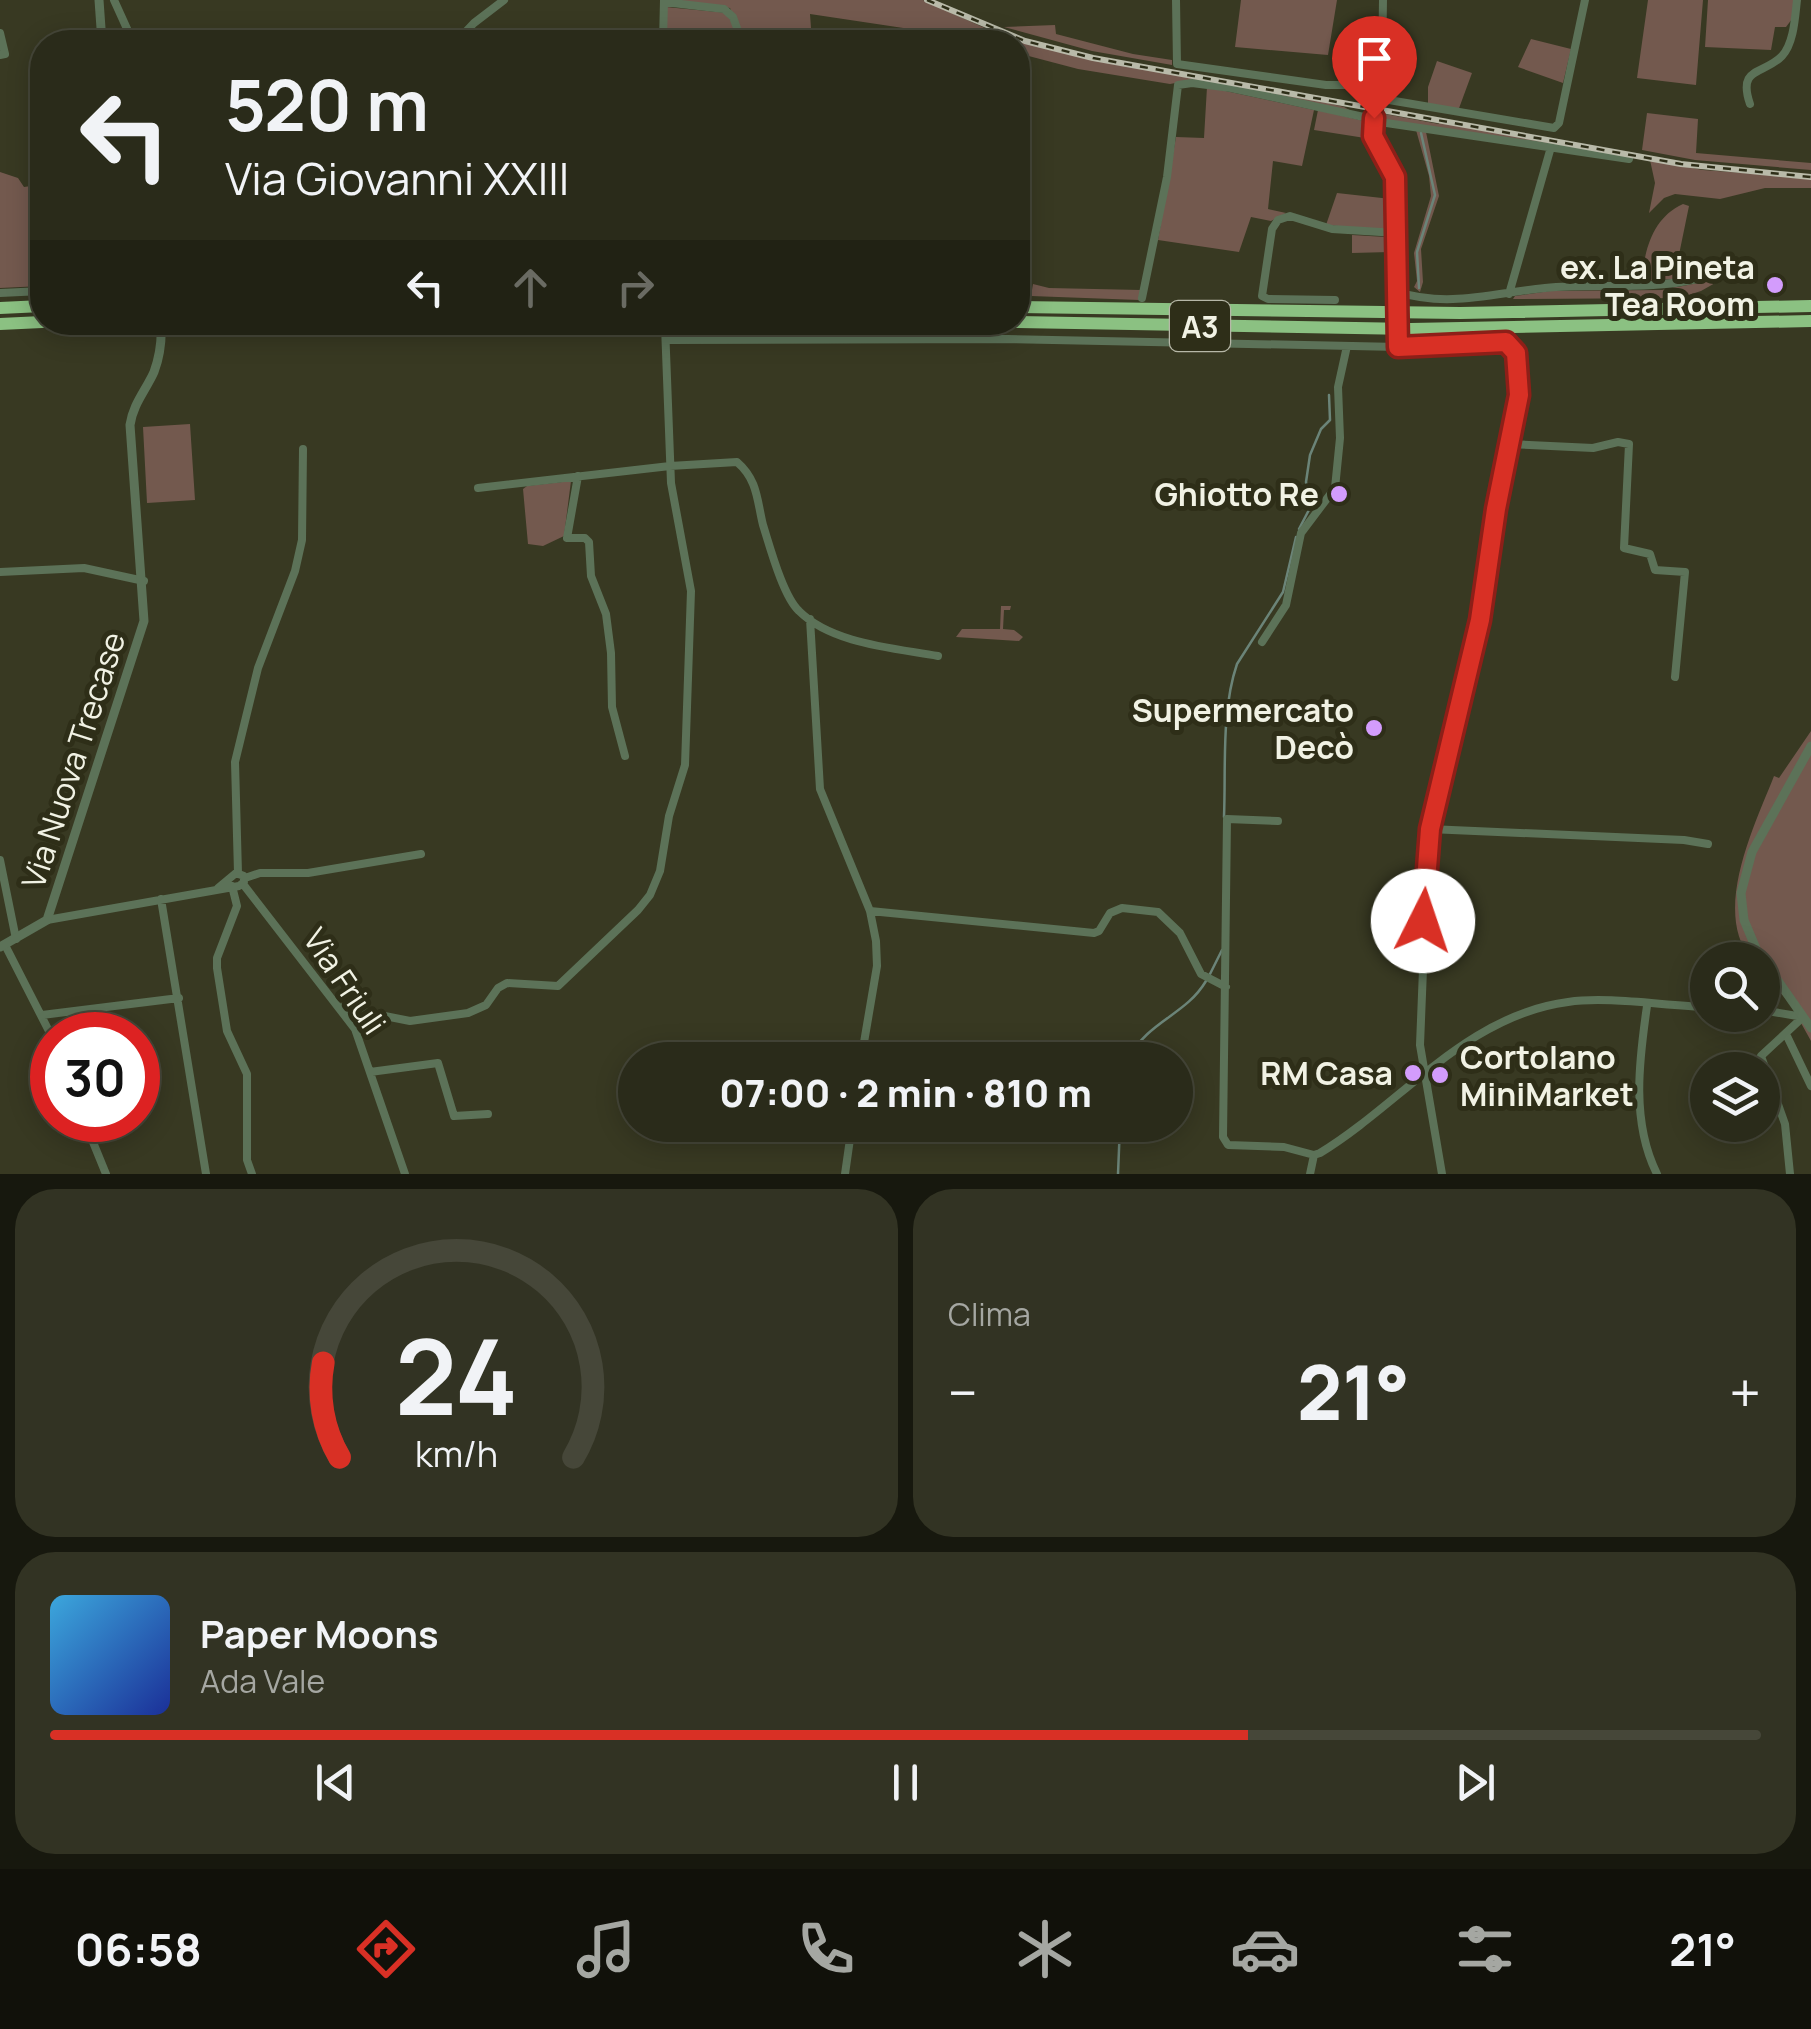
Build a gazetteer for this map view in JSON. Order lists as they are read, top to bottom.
{
  "streets": {
    "highway": ["A3"],
    "street": ["Via Nuova Trecase", "Via Friuli"]
  },
  "crossings": [
    ["Via Nuova Trecase", "Via Friuli"]
  ],
  "places": [
    "ex. La Pineta Tea Room",
    "Ghiotto Re",
    "Supermercato Decò",
    "RM Casa",
    "Cortolano MiniMarket"
  ],
  "page": {
    "turn": ["520 m", "Via Giovanni XXIII"],
    "limit": "30",
    "trip": "07:00 · 2 min · 810 m",
    "tile": "Clima",
    "heat": ["−", "21°", "+"],
    "song": ["Paper Moons", "Ada Vale"],
    "tabs": ["06:58", "21°"],
    "gauge": ["24", "km/h"]
  }
}
